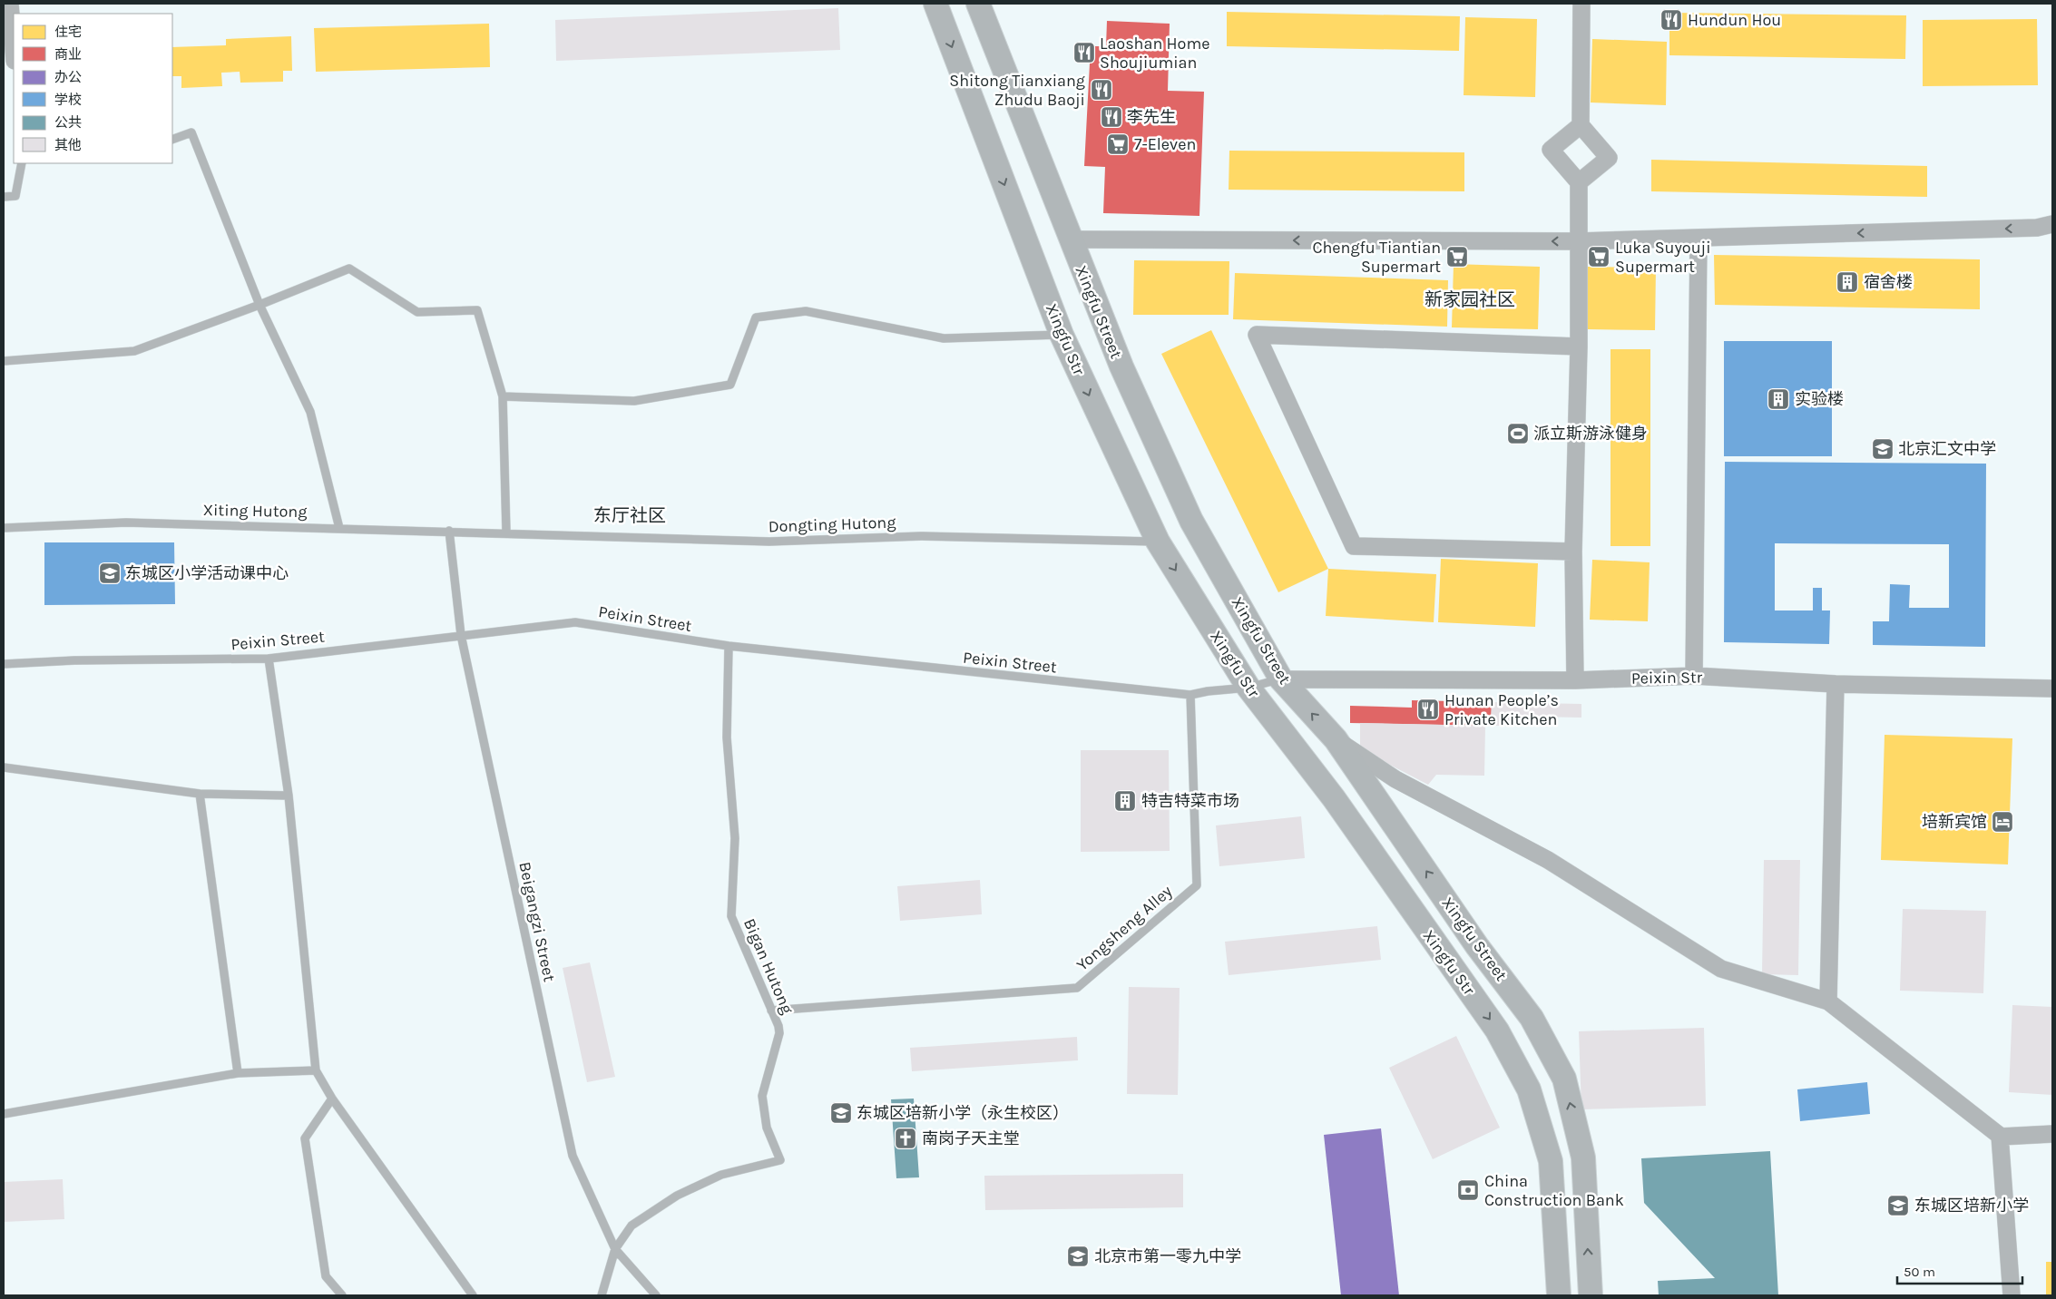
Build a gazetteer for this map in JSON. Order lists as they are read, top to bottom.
{
  "streets": {
    "main road": ["Xingfu Street", "Xingfu Str"],
    "street": ["Peixin Str"],
    "lane": [
      "Xiting Hutong",
      "Dongting Hutong",
      "Peixin Street",
      "Beigangzi Street",
      "Yongsheng Alley",
      "Bigan Hutong"
    ]
  },
  "crossings": [
    ["Xingfu Street", "Peixin Street"],
    ["Xingfu Street", "Peixin Str"],
    ["Xingfu Str", "Dongting Hutong"],
    ["Xingfu Str", "Peixin Street"],
    ["Xiting Hutong", "Dongting Hutong"],
    ["Xiting Hutong", "Beigangzi Street"],
    ["Peixin Street", "Peixin Str"],
    ["Peixin Street", "Beigangzi Street"],
    ["Peixin Street", "Yongsheng Alley"],
    ["Peixin Street", "Bigan Hutong"],
    ["Beigangzi Street", "Bigan Hutong"],
    ["Yongsheng Alley", "Bigan Hutong"]
  ],
  "one_way": ["Xingfu Street", "Xingfu Str"],
  "districts": ["新家园社区", "东厅社区"],
  "places": {
    "restaurant": [
      "Hundun Hou",
      "Laoshan Home Shoujiumian",
      "Shitong Tianxiang Zhudu Baoji",
      "李先生",
      "Hunan People’s Private Kitchen"
    ],
    "supermarket": ["7-Eleven", "Chengfu Tiantian Supermart", "Luka Suyouji Supermart"],
    "building": ["宿舍楼", "实验楼", "特吉特菜市场"],
    "sports": ["派立斯游泳健身"],
    "school or university": [
      "北京汇文中学",
      "东城区小学活动课中心",
      "东城区培新小学（永生校区）",
      "东城区培新小学",
      "北京市第一零九中学"
    ],
    "hotel": ["培新宾馆"],
    "church": ["南岗子天主堂"],
    "bank": ["China Construction Bank"]
  },
  "legend": [
    "住宅",
    "商业",
    "办公",
    "学校",
    "公共",
    "其他"
  ],
  "scale_bar": "50 m"
}
